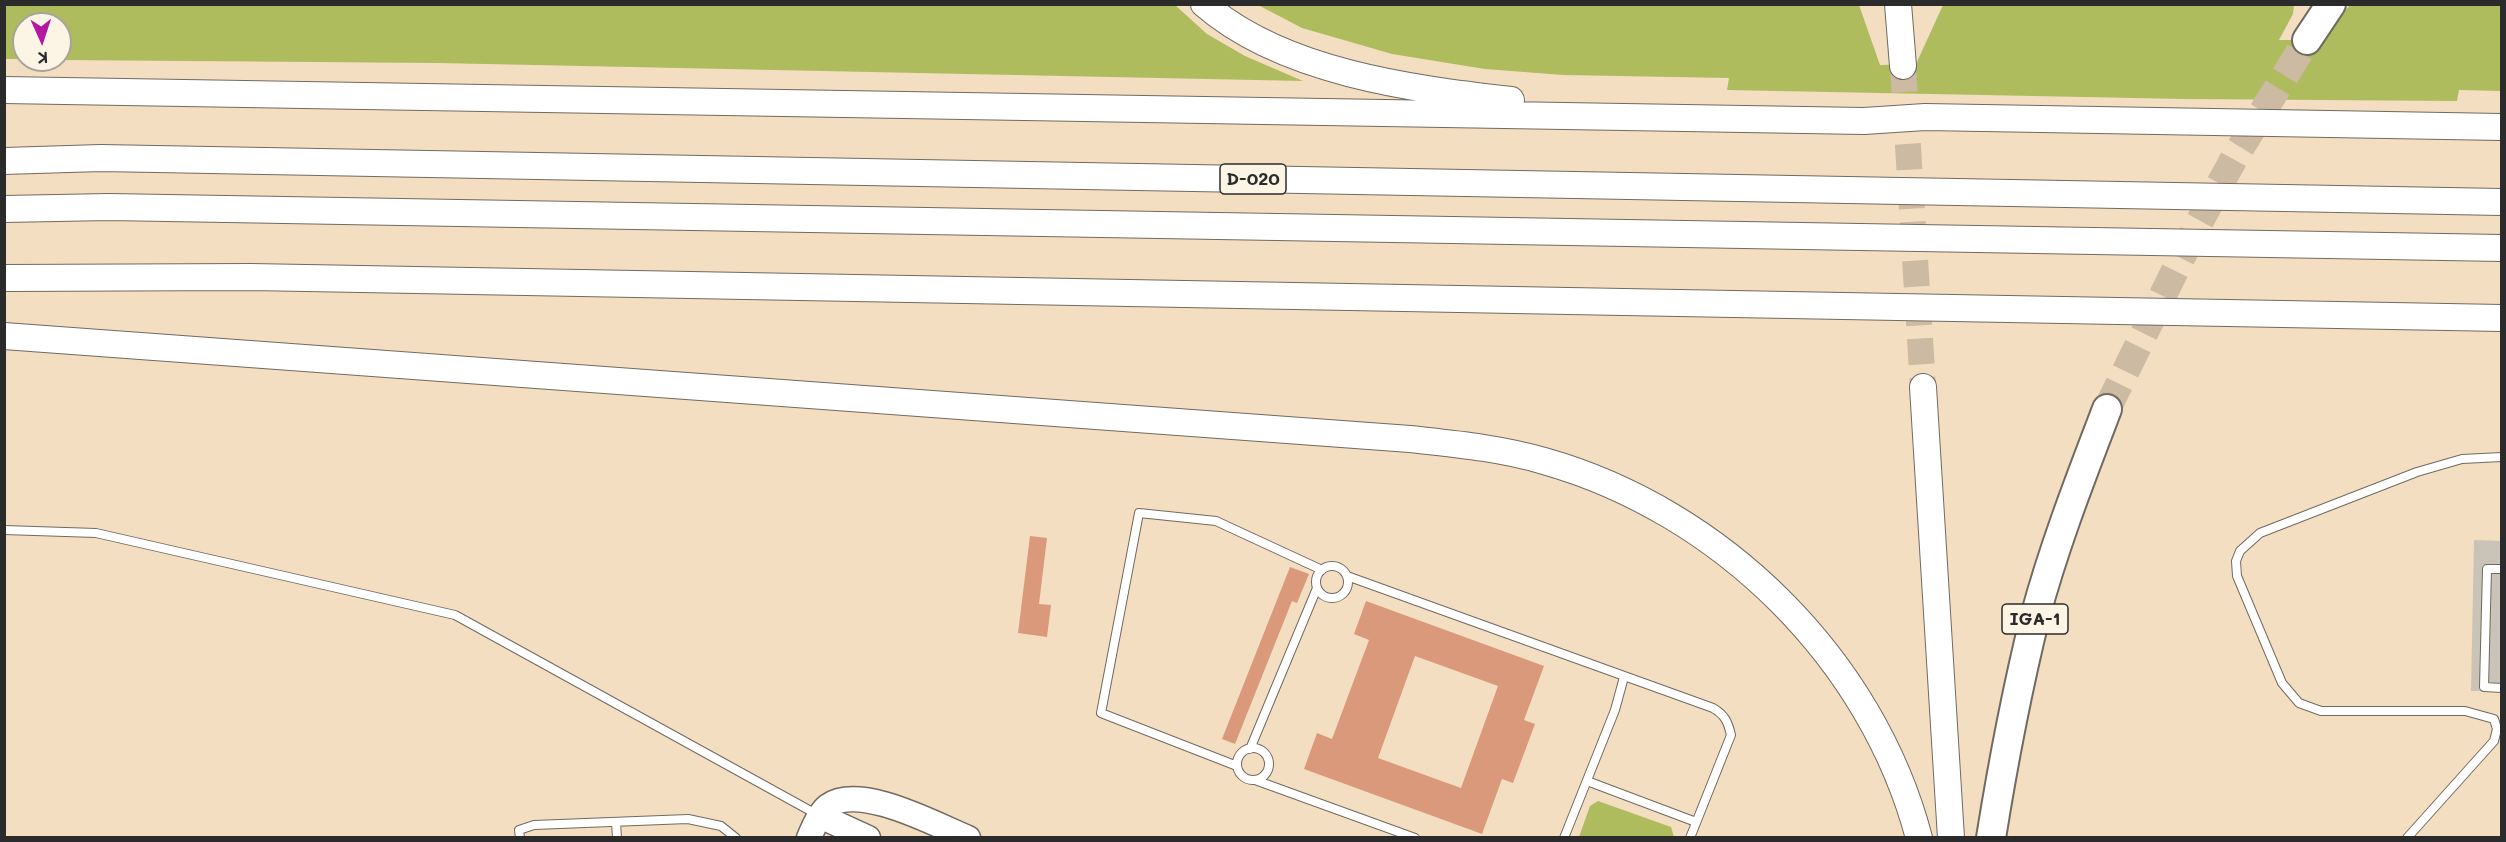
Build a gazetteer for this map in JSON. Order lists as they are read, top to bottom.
{
  "streets": {
    "highway": ["D-020", "IGA-1"]
  },
  "north": "bottom"
}
